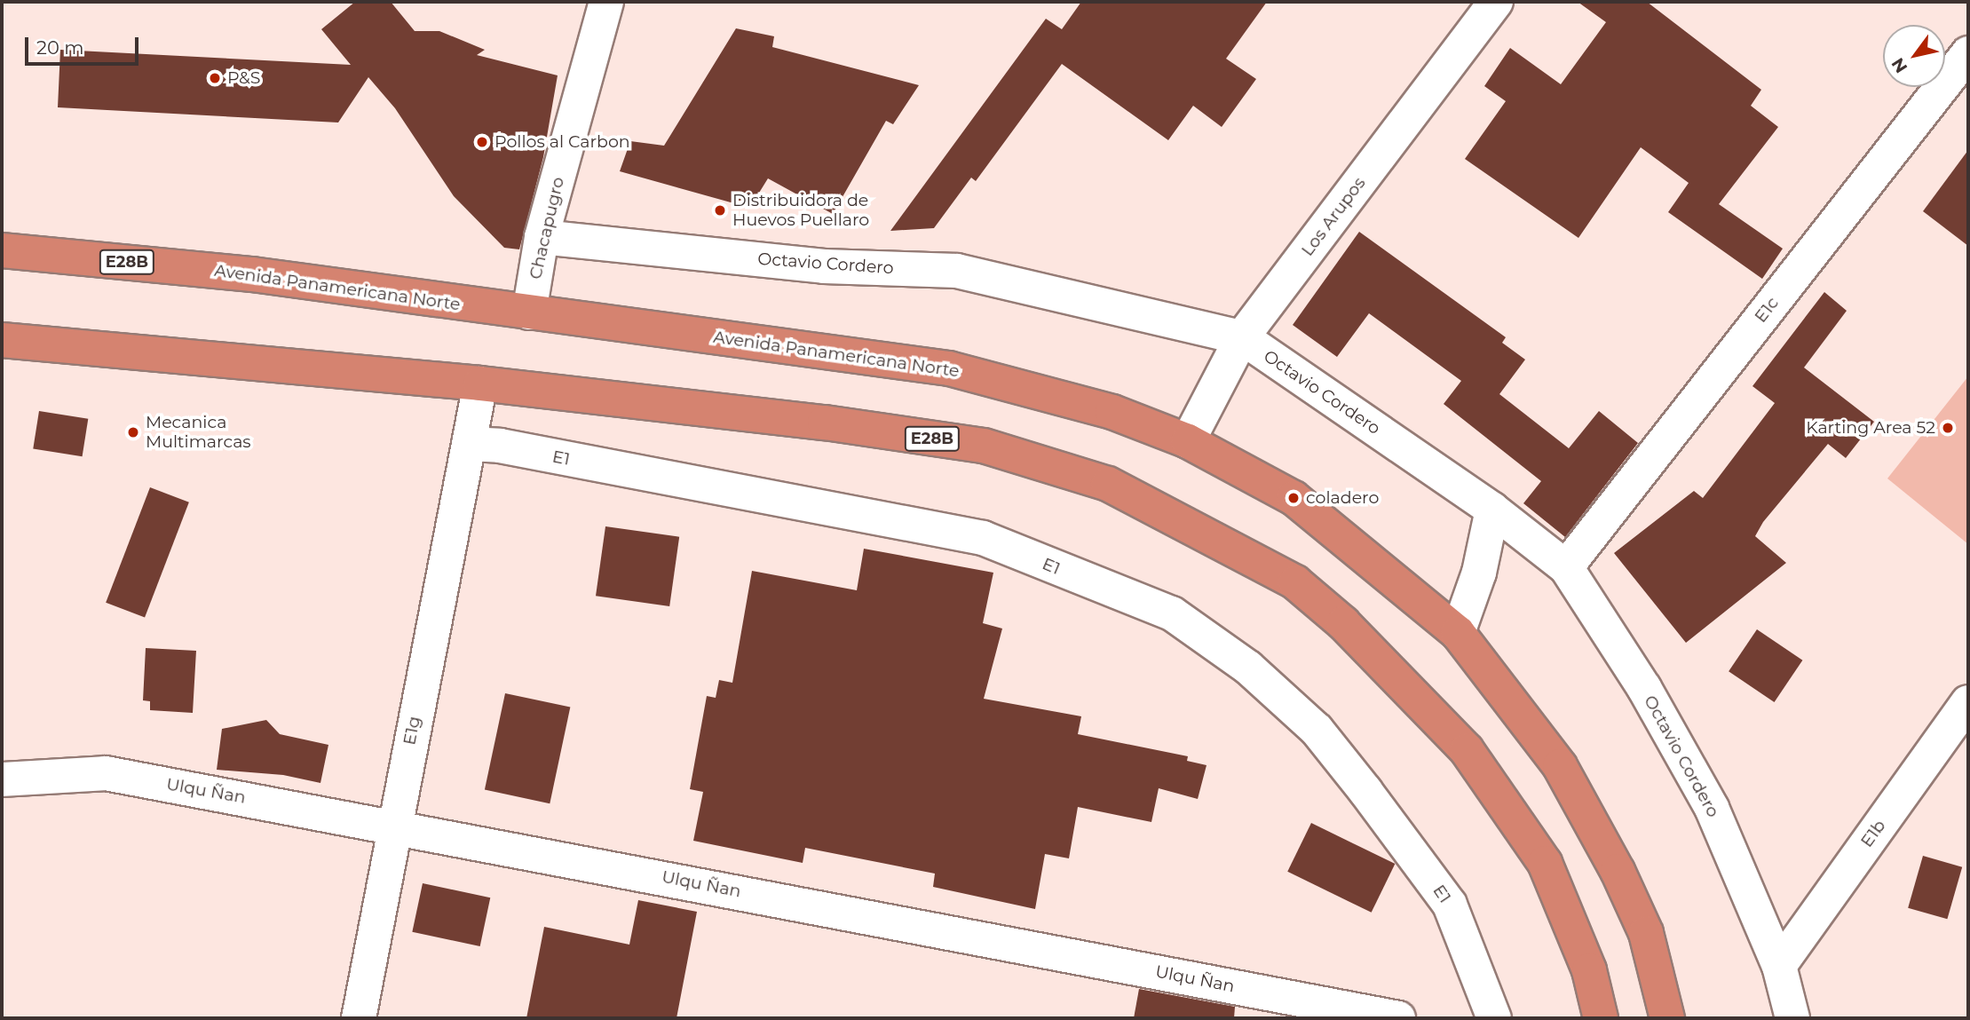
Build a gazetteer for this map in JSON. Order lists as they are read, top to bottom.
{
  "streets": {
    "highway": ["E28B", "Avenida Panamericana Norte"],
    "street": [
      "Los Arupos",
      "Chacapugro",
      "Octavio Cordero",
      "E1c",
      "E1",
      "E1g",
      "Ulqu Ñan",
      "E1b"
    ]
  },
  "crossings": [
    ["Los Arupos", "Octavio Cordero"],
    ["Los Arupos", "Avenida Panamericana Norte"],
    ["Chacapugro", "Octavio Cordero"],
    ["Chacapugro", "Avenida Panamericana Norte"],
    ["Octavio Cordero", "E1c"],
    ["Octavio Cordero", "E1b"],
    ["E1", "E1g"],
    ["E1g", "Ulqu Ñan"]
  ],
  "places": [
    "P&S",
    "Pollos al Carbon",
    "Distribuidora de Huevos Puellaro",
    "Karting Area 52",
    "Mecanica Multimarcas",
    "coladero"
  ],
  "scale_bar": "20 m",
  "north": "bottom left"
}
